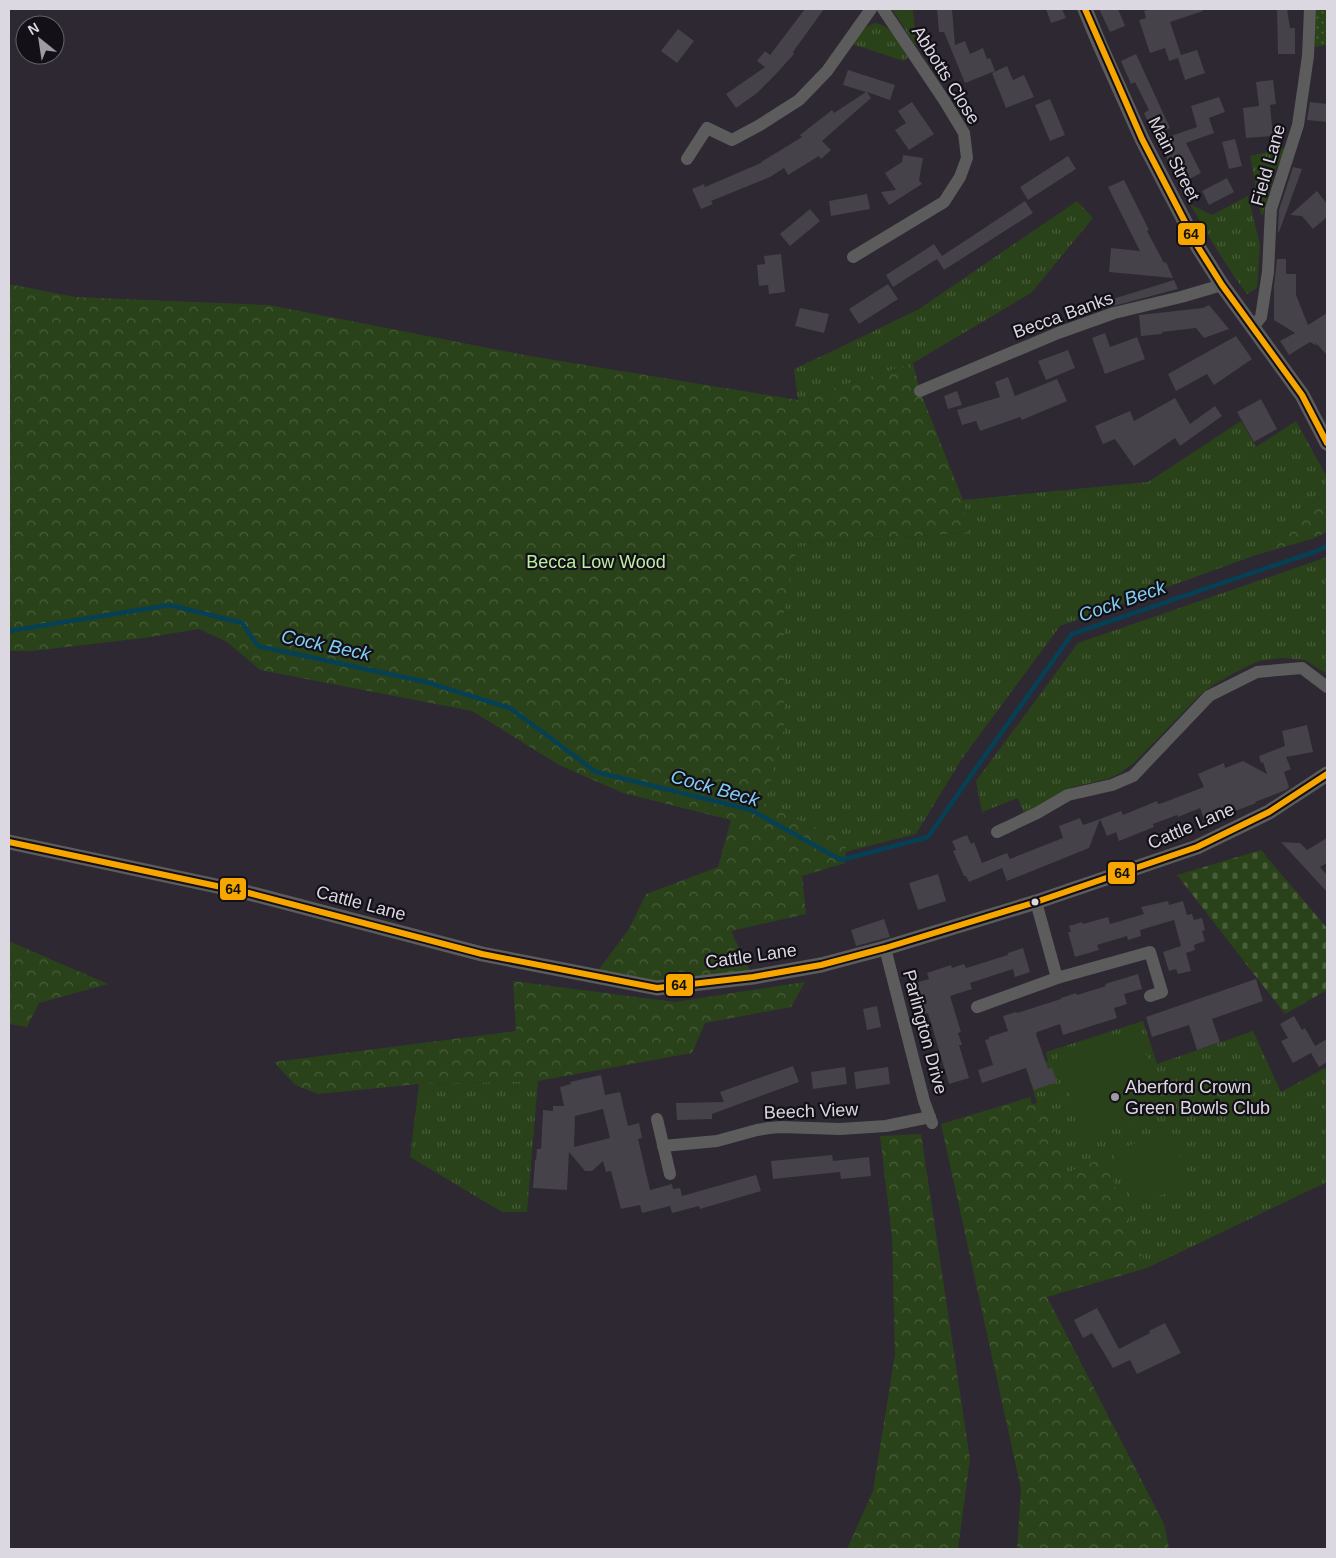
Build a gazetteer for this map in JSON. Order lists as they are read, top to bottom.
{
  "streets": {
    "street": [
      "Abbotts Close",
      "Main Street",
      "Field Lane",
      "Becca Banks",
      "Cattle Lane",
      "Parlington Drive",
      "Beech View"
    ]
  },
  "crossings": [
    ["Main Street", "Field Lane"],
    ["Main Street", "Becca Banks"],
    ["Cattle Lane", "Parlington Drive"],
    ["Parlington Drive", "Beech View"]
  ],
  "water": ["Cock Beck"],
  "parks": ["Becca Low Wood"],
  "places": ["Aberford Crown Green Bowls Club"],
  "lines": ["transit line 64"],
  "north": "top left"
}
